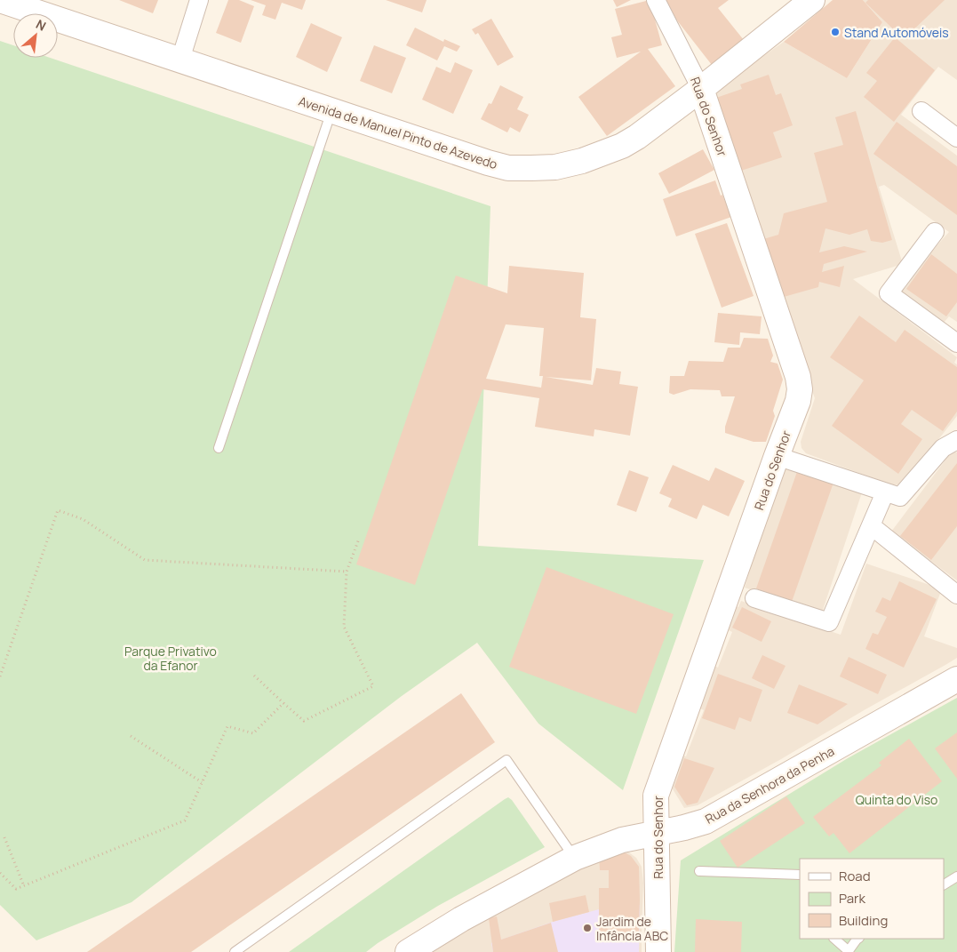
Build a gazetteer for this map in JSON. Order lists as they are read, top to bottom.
{
  "streets": {
    "street": ["Rua do Senhor", "Avenida de Manuel Pinto de Azevedo", "Rua da Senhora da Penha"]
  },
  "crossings": [
    ["Rua do Senhor", "Avenida de Manuel Pinto de Azevedo"],
    ["Rua do Senhor", "Rua da Senhora da Penha"]
  ],
  "parks": ["Parque Privativo da Efanor", "Quinta do Viso"],
  "places": ["Stand Automóveis", "Jardim de Infância ABC"],
  "legend": ["Road", "Park", "Building"],
  "north": "top right"
}
